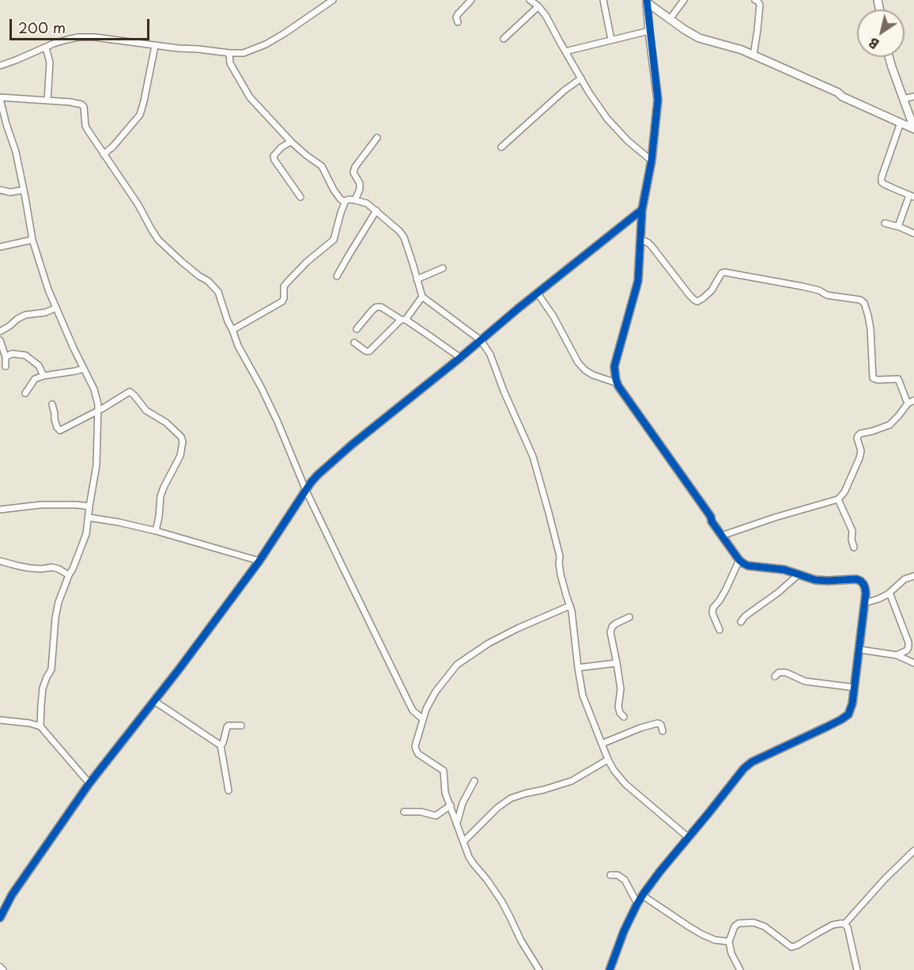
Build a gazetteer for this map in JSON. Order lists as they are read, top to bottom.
{
  "scale_bar": "200 m",
  "north": "bottom left"
}
